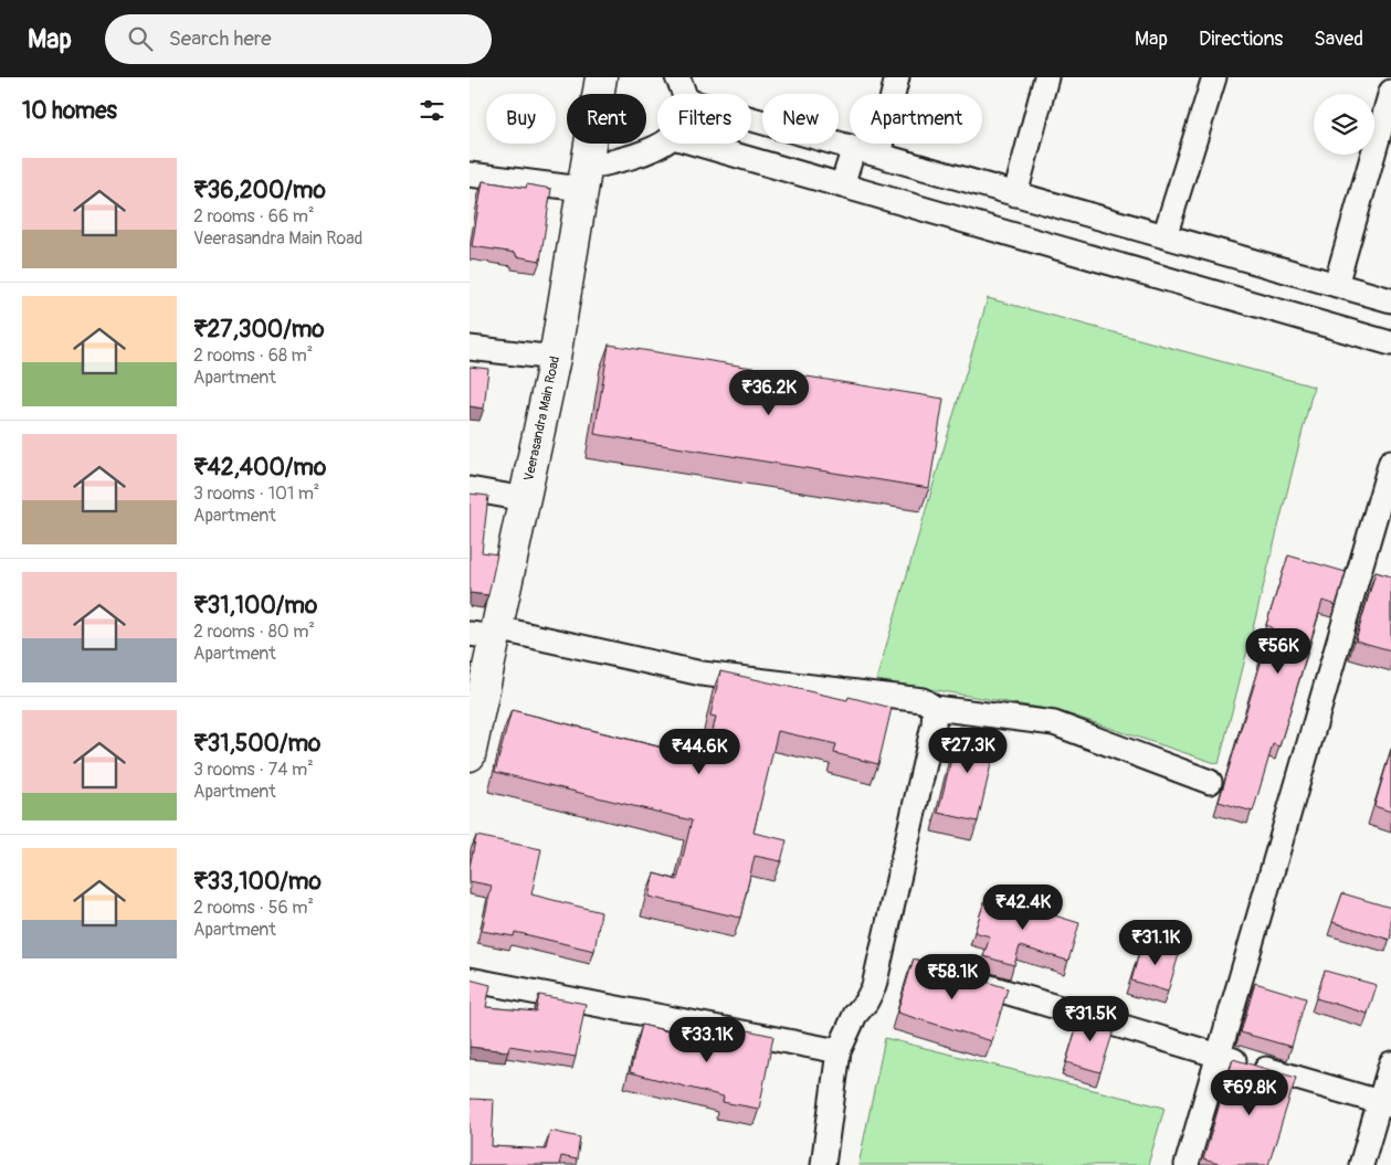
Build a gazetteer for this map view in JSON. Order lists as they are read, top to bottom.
{
  "streets": {
    "street": ["Veerasandra Main Road"]
  },
  "page": {
    "header": "Map",
    "search": "Search here",
    "nav": ["Map", "Directions", "Saved"],
    "heading": "10 homes",
    "chip": [
      "Buy",
      "Rent",
      "Filters",
      "New",
      "Apartment"
    ],
    "list": [
      {
        "name": "₹36,200/mo",
        "note": "2 rooms · 66 m² · Veerasandra Main Road"
      },
      {
        "name": "₹27,300/mo",
        "note": "2 rooms · 68 m² · Apartment"
      },
      {
        "name": "₹42,400/mo",
        "note": "3 rooms · 101 m² · Apartment"
      },
      {
        "name": "₹31,100/mo",
        "note": "2 rooms · 80 m² · Apartment"
      },
      {
        "name": "₹31,500/mo",
        "note": "3 rooms · 74 m² · Apartment"
      },
      {
        "name": "₹33,100/mo",
        "note": "2 rooms · 56 m² · Apartment"
      }
    ],
    "price": [
      "₹36.2K",
      "₹56K",
      "₹27.3K",
      "₹44.6K",
      "₹42.4K",
      "₹31.1K",
      "₹58.1K",
      "₹31.5K",
      "₹33.1K",
      "₹69.8K"
    ]
  }
}
